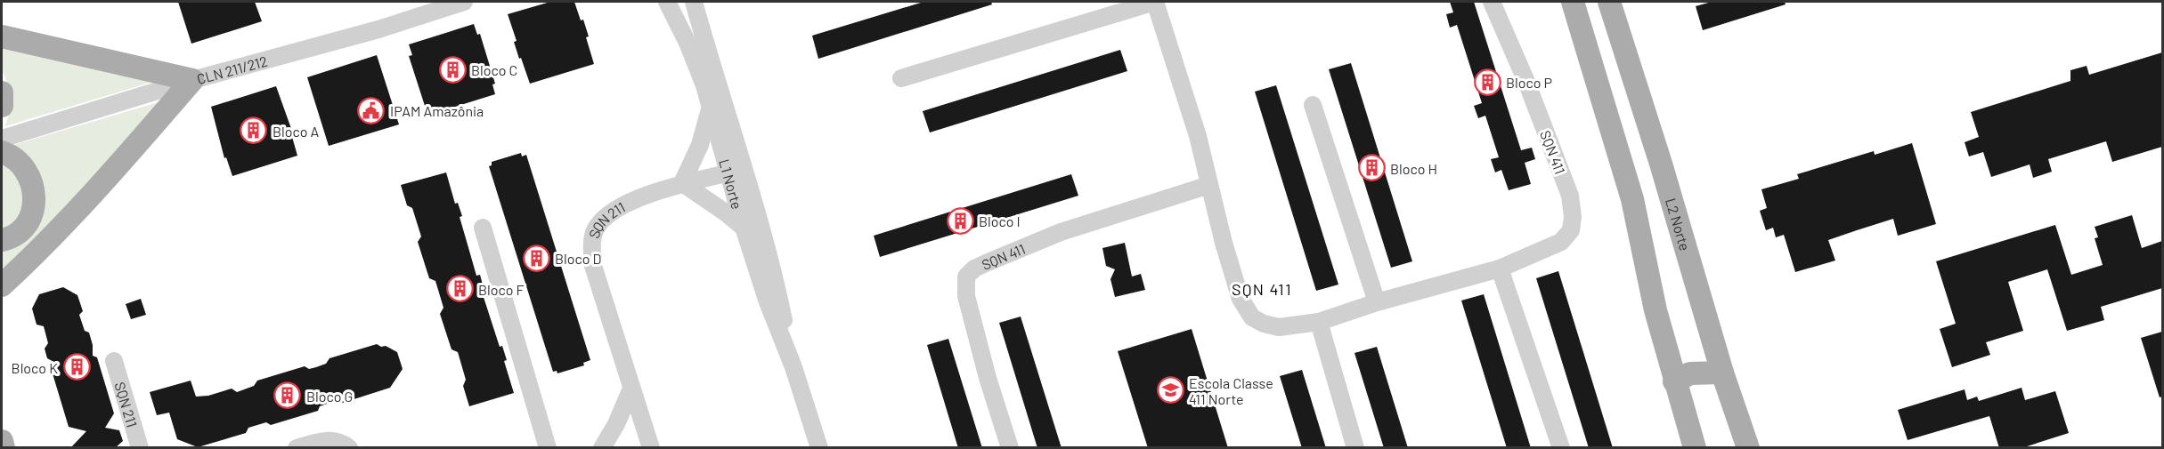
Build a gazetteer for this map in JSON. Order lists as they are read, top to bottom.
{
  "streets": {
    "main road": ["L2 Norte"],
    "street": [
      "CLN 211/212",
      "SQN 411",
      "L1 Norte",
      "SQN 211"
    ]
  },
  "crossings": [
    ["L1 Norte", "SQN 211"]
  ],
  "districts": ["SQN 411"],
  "places": {
    "building": [
      "Bloco C",
      "Bloco P",
      "Bloco A",
      "Bloco H",
      "Bloco I",
      "Bloco D",
      "Bloco F",
      "Bloco K",
      "Bloco G"
    ],
    "public building": ["IPAM Amazônia"],
    "school or university": ["Escola Classe 411 Norte"]
  }
}
